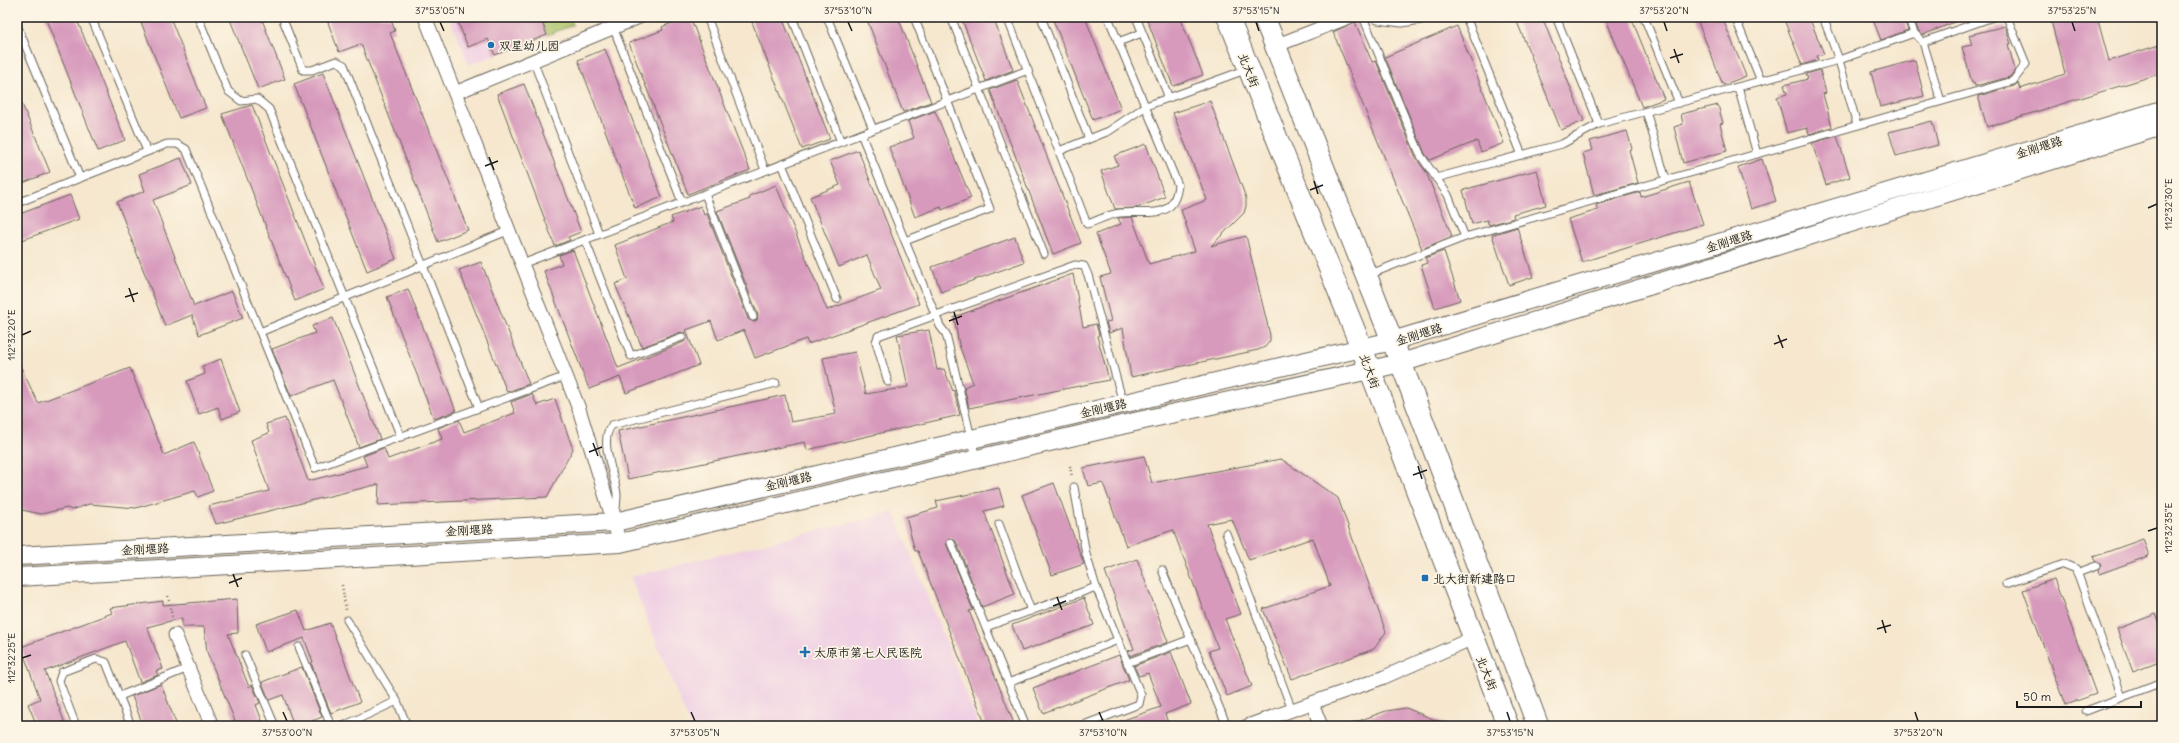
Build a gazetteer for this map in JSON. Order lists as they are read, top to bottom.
{
  "streets": {
    "main road": ["北大街", "金刚堰路"]
  },
  "crossings": [
    ["北大街", "金刚堰路"]
  ],
  "places": {
    "other": ["双星幼儿园"],
    "transit": ["北大街新建路口"],
    "health": ["太原市第七人民医院"]
  },
  "scale_bar": "50 m",
  "coordinates": [
    "37°53'05\"N",
    "37°53'10\"N",
    "37°53'15\"N",
    "37°53'20\"N",
    "37°53'25\"N",
    "112°32'30\"E",
    "112°32'20\"E",
    "112°32'35\"E",
    "112°32'25\"E",
    "37°53'00\"N"
  ]
}
